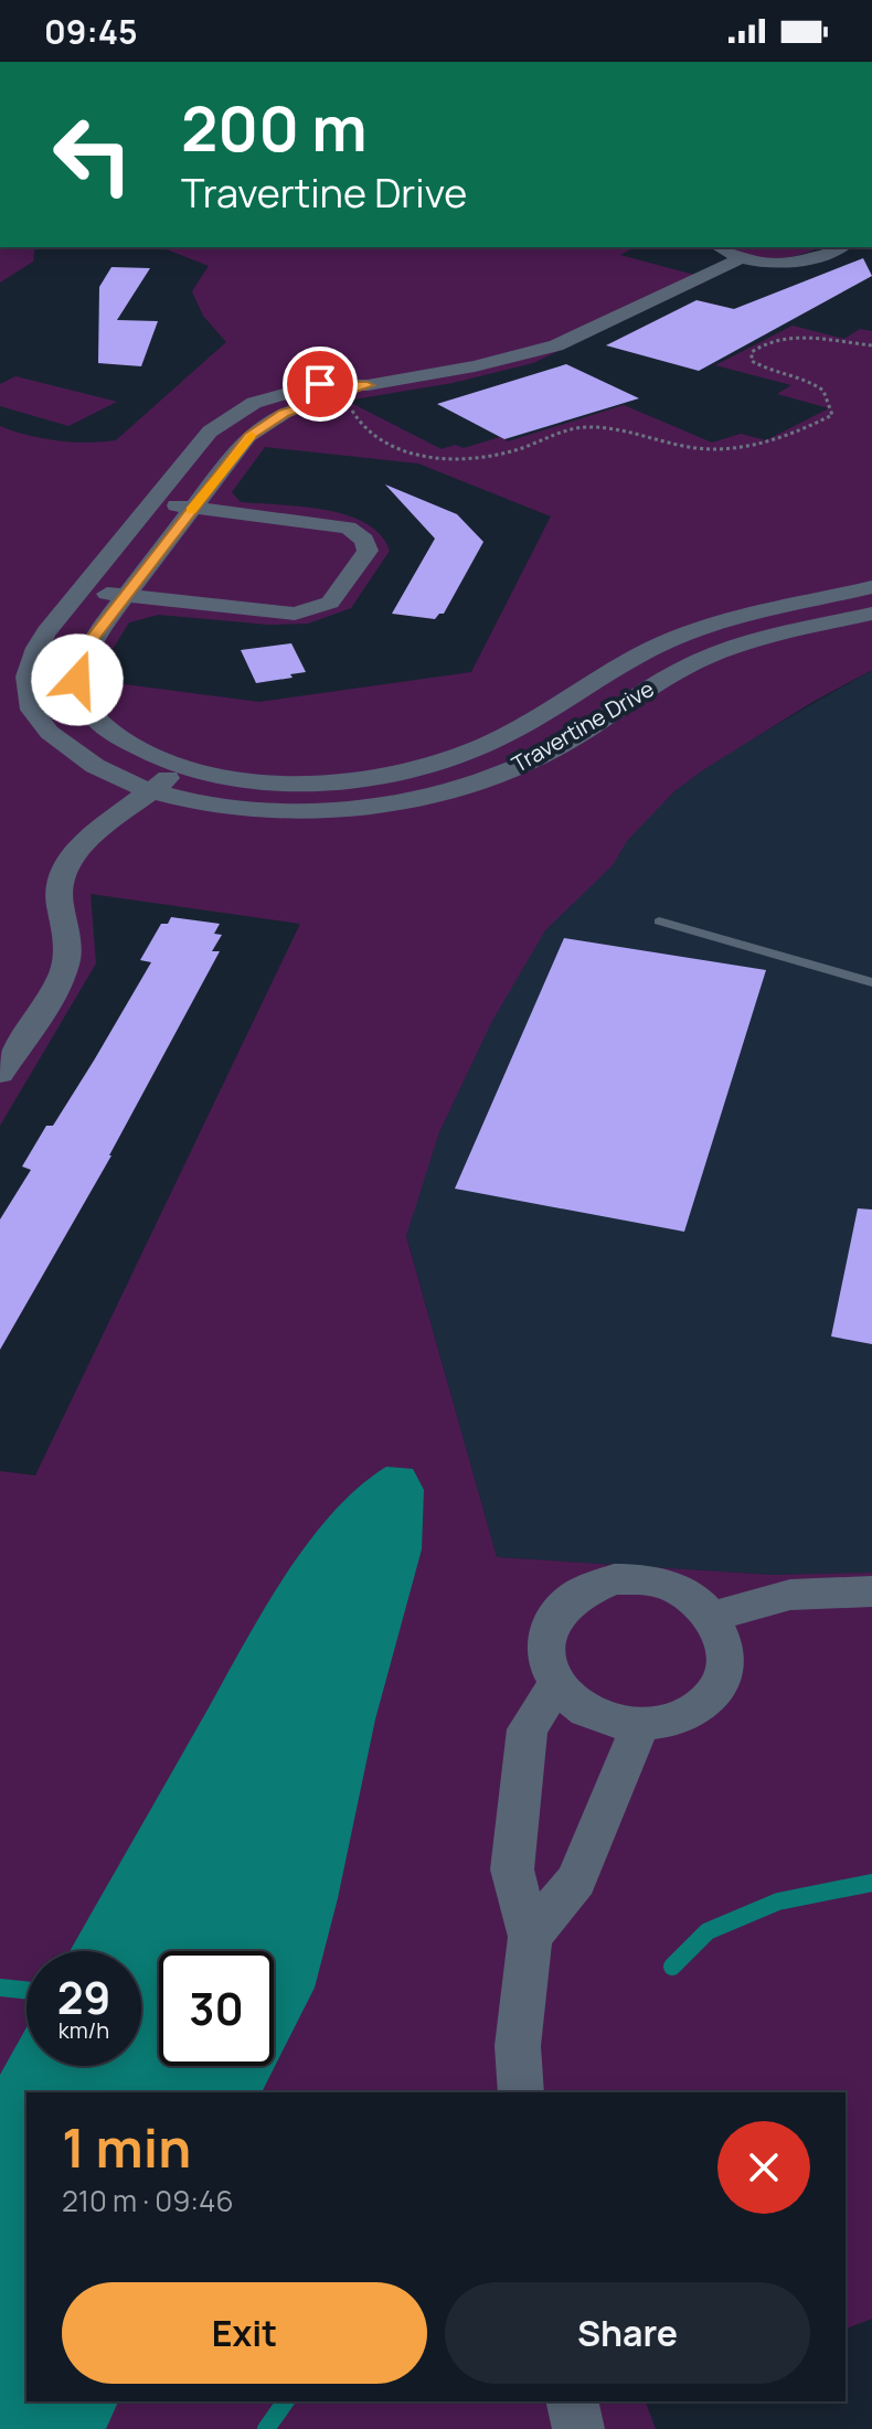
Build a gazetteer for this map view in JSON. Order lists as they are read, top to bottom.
{
  "streets": {
    "street": ["Travertine Drive"]
  },
  "page": {
    "status": "09:45",
    "turn": ["200 m", "Travertine Drive"],
    "speed": "29 km/h",
    "limit": "30",
    "heading": ["1 min", "210 m · 09:46"],
    "buttons": ["Exit", "Share"]
  }
}
